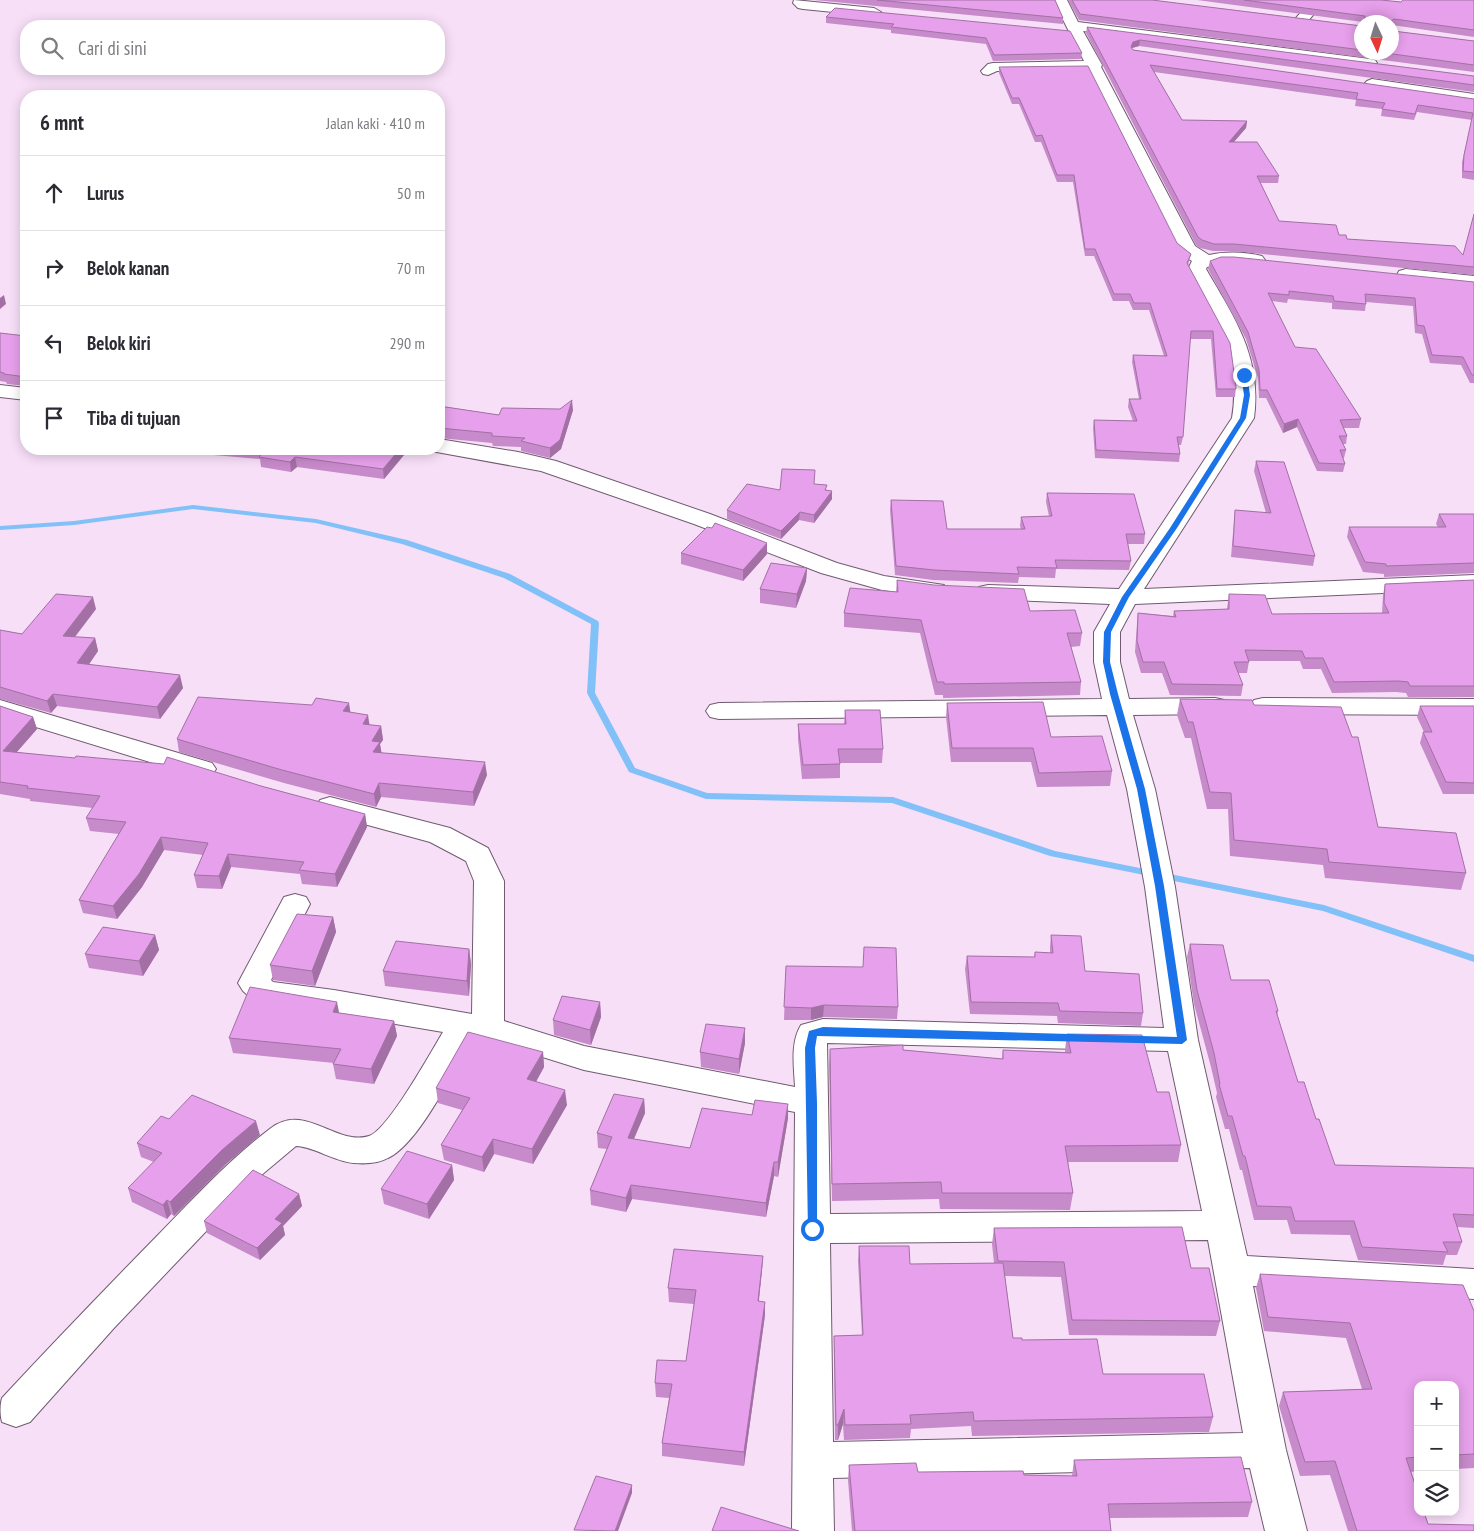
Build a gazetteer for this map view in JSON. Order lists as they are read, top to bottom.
{
  "north": "bottom",
  "page": {
    "search": "Cari di sini",
    "heading": ["6 mnt", "Jalan kaki · 410 m"],
    "list": [
      ["Lurus", "50 m"],
      ["Belok kanan", "70 m"],
      ["Belok kiri", "290 m"],
      "Tiba di tujuan"
    ],
    "map_buttons": ["+", "−"]
  }
}
